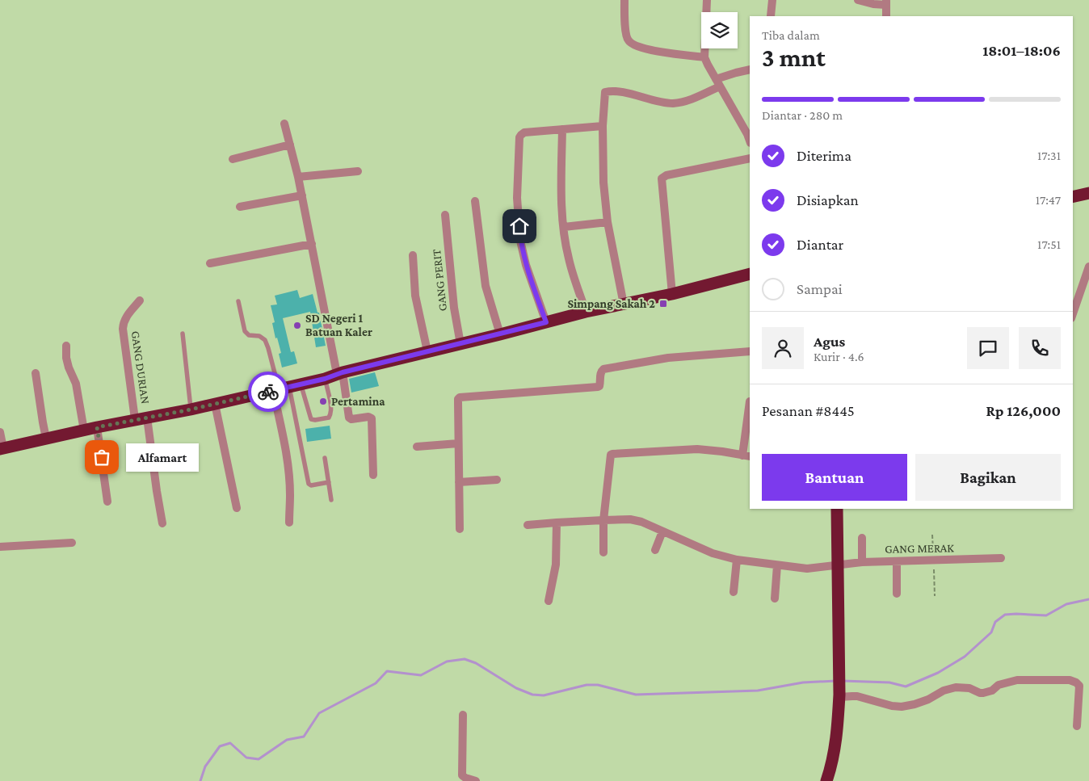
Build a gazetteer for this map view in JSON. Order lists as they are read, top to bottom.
{
  "streets": {
    "street": ["GANG PERIT", "GANG DURIAN", "GANG MERAK"]
  },
  "places": {
    "transit": ["Simpang Sakah 2"],
    "other": ["SD Negeri 1 Batuan Kaler", "Pertamina", "Alfamart"]
  },
  "page": {
    "heading": ["3 mnt", "Tiba dalam", "18:01–18:06"],
    "panel": [
      "Agus",
      "Kurir · 4.6",
      "Pesanan #8445",
      "Rp 126,000"
    ],
    "bar": "Diantar · 280 m",
    "list": [
      ["Diterima", "17:31"],
      ["Disiapkan", "17:47"],
      ["Diantar", "17:51"],
      "Sampai"
    ],
    "bubble": "Alfamart",
    "buttons": ["Bantuan", "Bagikan"]
  }
}
